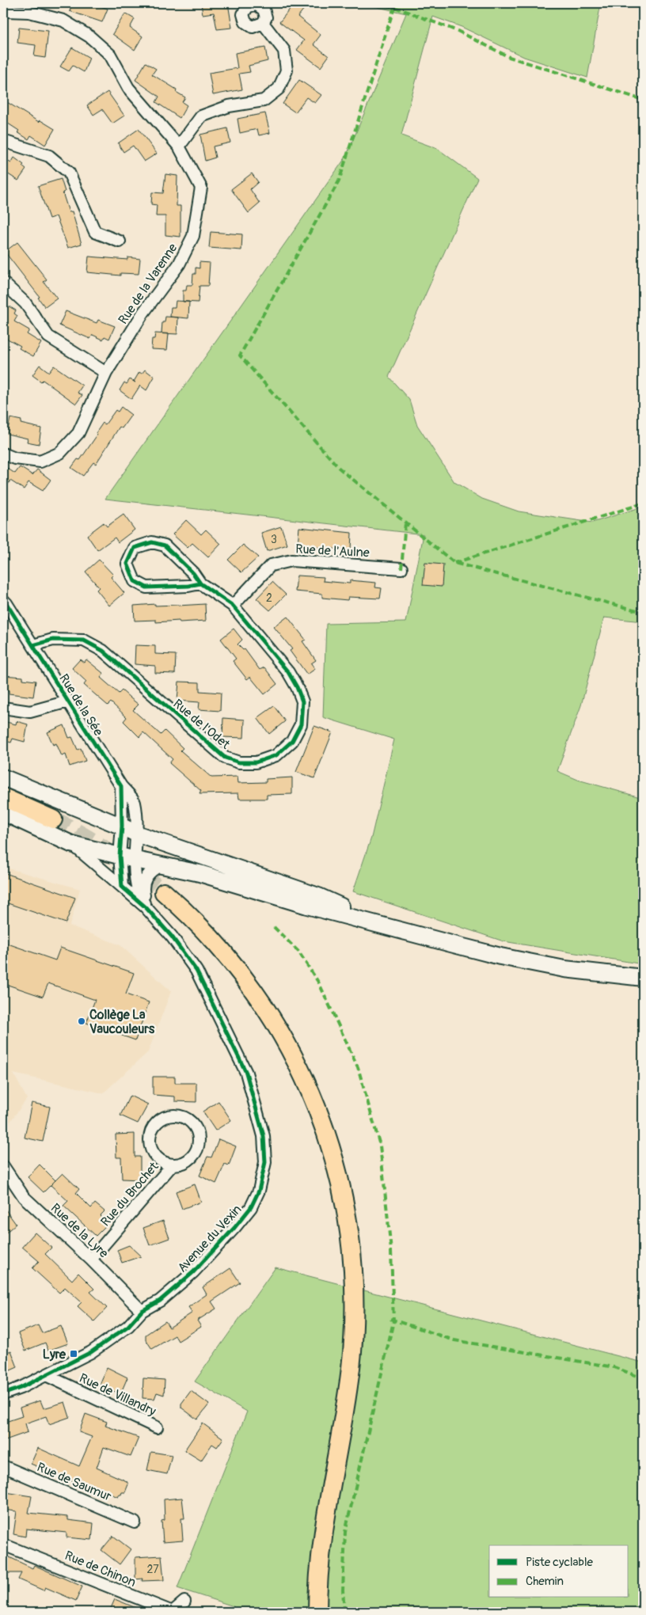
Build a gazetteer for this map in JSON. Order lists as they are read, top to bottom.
{
  "streets": {
    "street": [
      "Rue de la Varenne",
      "Rue de l'Aulne",
      "Rue de la Sée",
      "Rue de l'Odet",
      "Rue du Brochet",
      "Rue de la Lyre",
      "Avenue du Vexin",
      "Rue de Villandry",
      "Rue de Saumur",
      "Rue de Chinon"
    ]
  },
  "crossings": [
    ["Rue de l'Aulne", "Rue de l'Odet"],
    ["Rue de la Sée", "Rue de l'Odet"],
    ["Rue de la Sée", "Avenue du Vexin"],
    ["Rue du Brochet", "Rue de la Lyre"],
    ["Rue de la Lyre", "Avenue du Vexin"],
    ["Avenue du Vexin", "Rue de Villandry"]
  ],
  "places": {
    "other": ["Collège La Vaucouleurs"],
    "transit": ["Lyre"]
  },
  "house_numbers": ["3", "2", "27"],
  "legend": ["Piste cyclable", "Chemin"]
}
